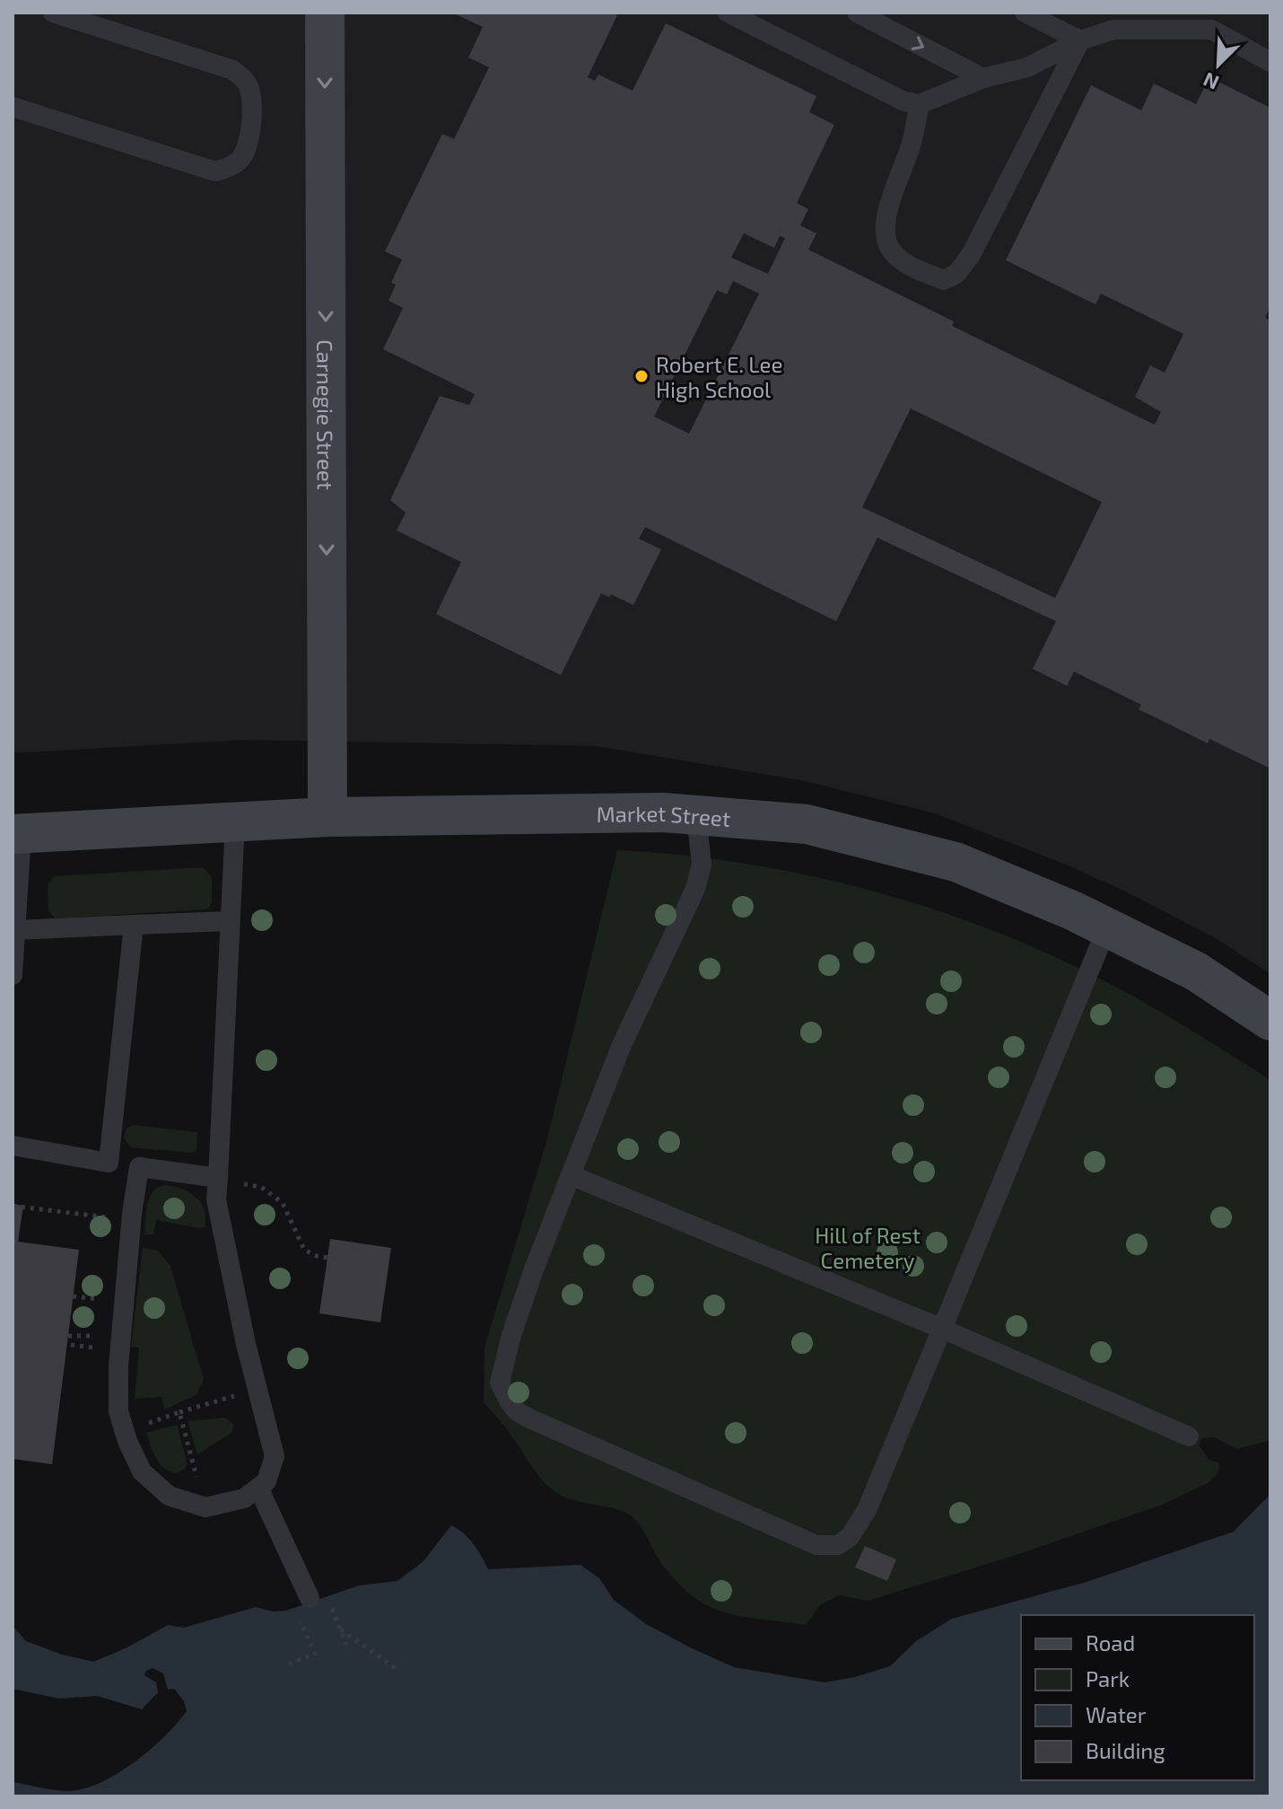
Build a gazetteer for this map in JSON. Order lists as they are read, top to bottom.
{
  "streets": {
    "main road": ["Carnegie Street", "Market Street"]
  },
  "crossings": [
    ["Carnegie Street", "Market Street"]
  ],
  "one_way": ["Carnegie Street"],
  "parks": ["Hill of Rest Cemetery"],
  "places": ["Robert E. Lee High School"],
  "legend": [
    "Road",
    "Park",
    "Water",
    "Building"
  ],
  "north": "bottom left"
}
